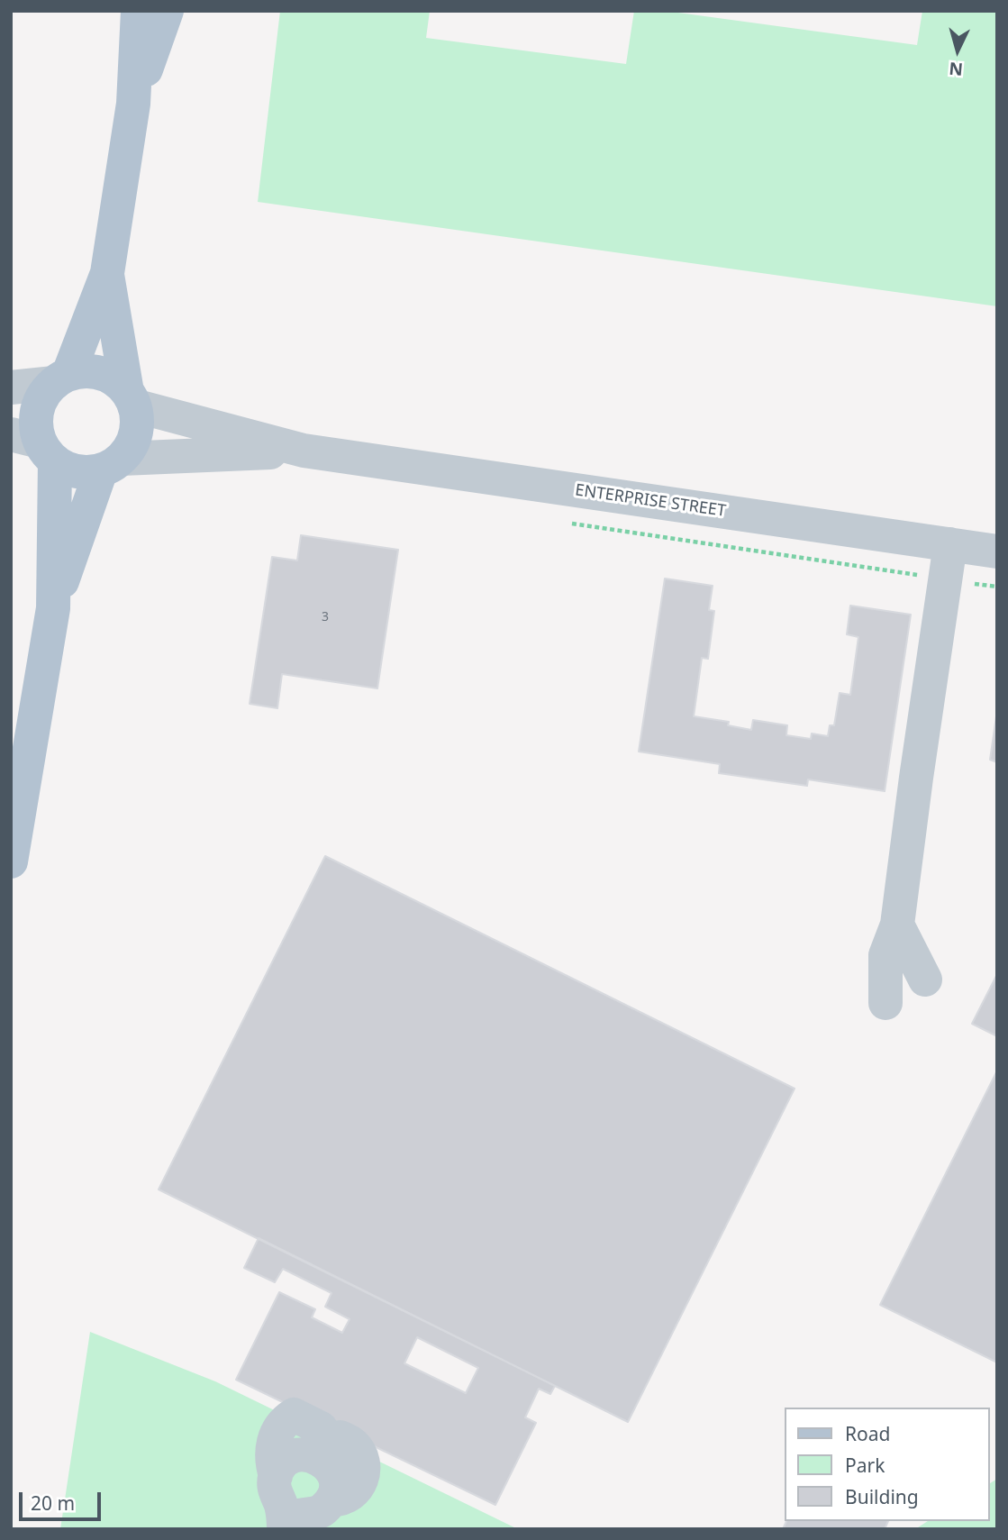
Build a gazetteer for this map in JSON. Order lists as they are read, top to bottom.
{
  "streets": {
    "street": ["ENTERPRISE STREET"]
  },
  "house_numbers": ["3"],
  "legend": ["Road", "Park", "Building"],
  "scale_bar": "20 m",
  "north": "bottom"
}
